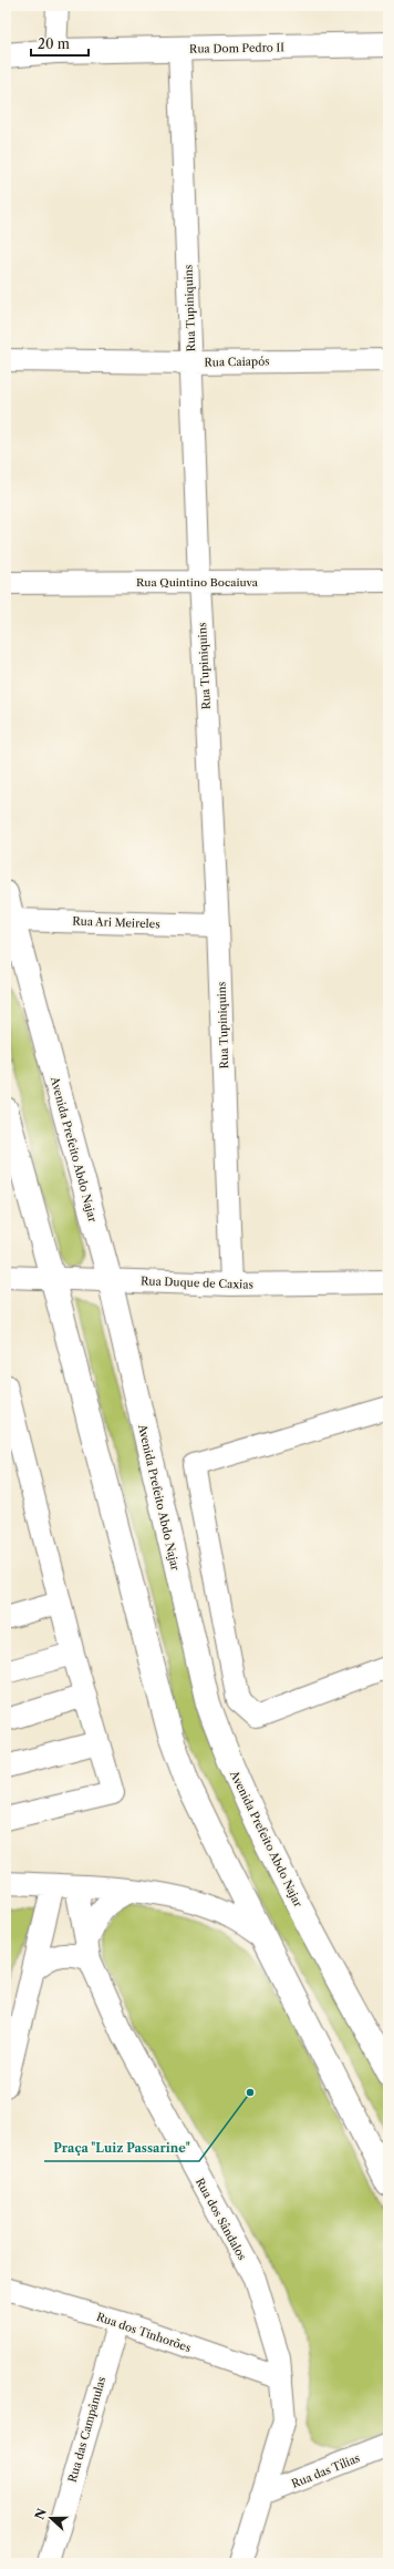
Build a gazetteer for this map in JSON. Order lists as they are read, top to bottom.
{
  "streets": {
    "main road": ["Rua Dom Pedro II", "Avenida Prefeito Abdo Najar"],
    "street": [
      "Rua Tupiniquins",
      "Rua Caiapós",
      "Rua Quintino Bocaiuva",
      "Rua Ari Meireles",
      "Rua Duque de Caxias",
      "Rua dos Sândalos",
      "Rua dos Tinhorões",
      "Rua das Campânulas",
      "Rua das Tílias"
    ]
  },
  "crossings": [
    ["Rua Dom Pedro II", "Rua Tupiniquins"],
    ["Rua Tupiniquins", "Rua Caiapós"],
    ["Rua Tupiniquins", "Rua Quintino Bocaiuva"],
    ["Rua Tupiniquins", "Rua Ari Meireles"],
    ["Rua Tupiniquins", "Rua Duque de Caxias"],
    ["Rua Ari Meireles", "Avenida Prefeito Abdo Najar"],
    ["Avenida Prefeito Abdo Najar", "Rua Duque de Caxias"],
    ["Rua dos Sândalos", "Rua dos Tinhorões"],
    ["Rua dos Sândalos", "Rua das Tílias"],
    ["Rua dos Tinhorões", "Rua das Campânulas"]
  ],
  "places": ["Praça \"Luiz Passarine\""],
  "scale_bar": "20 m",
  "north": "left"
}
